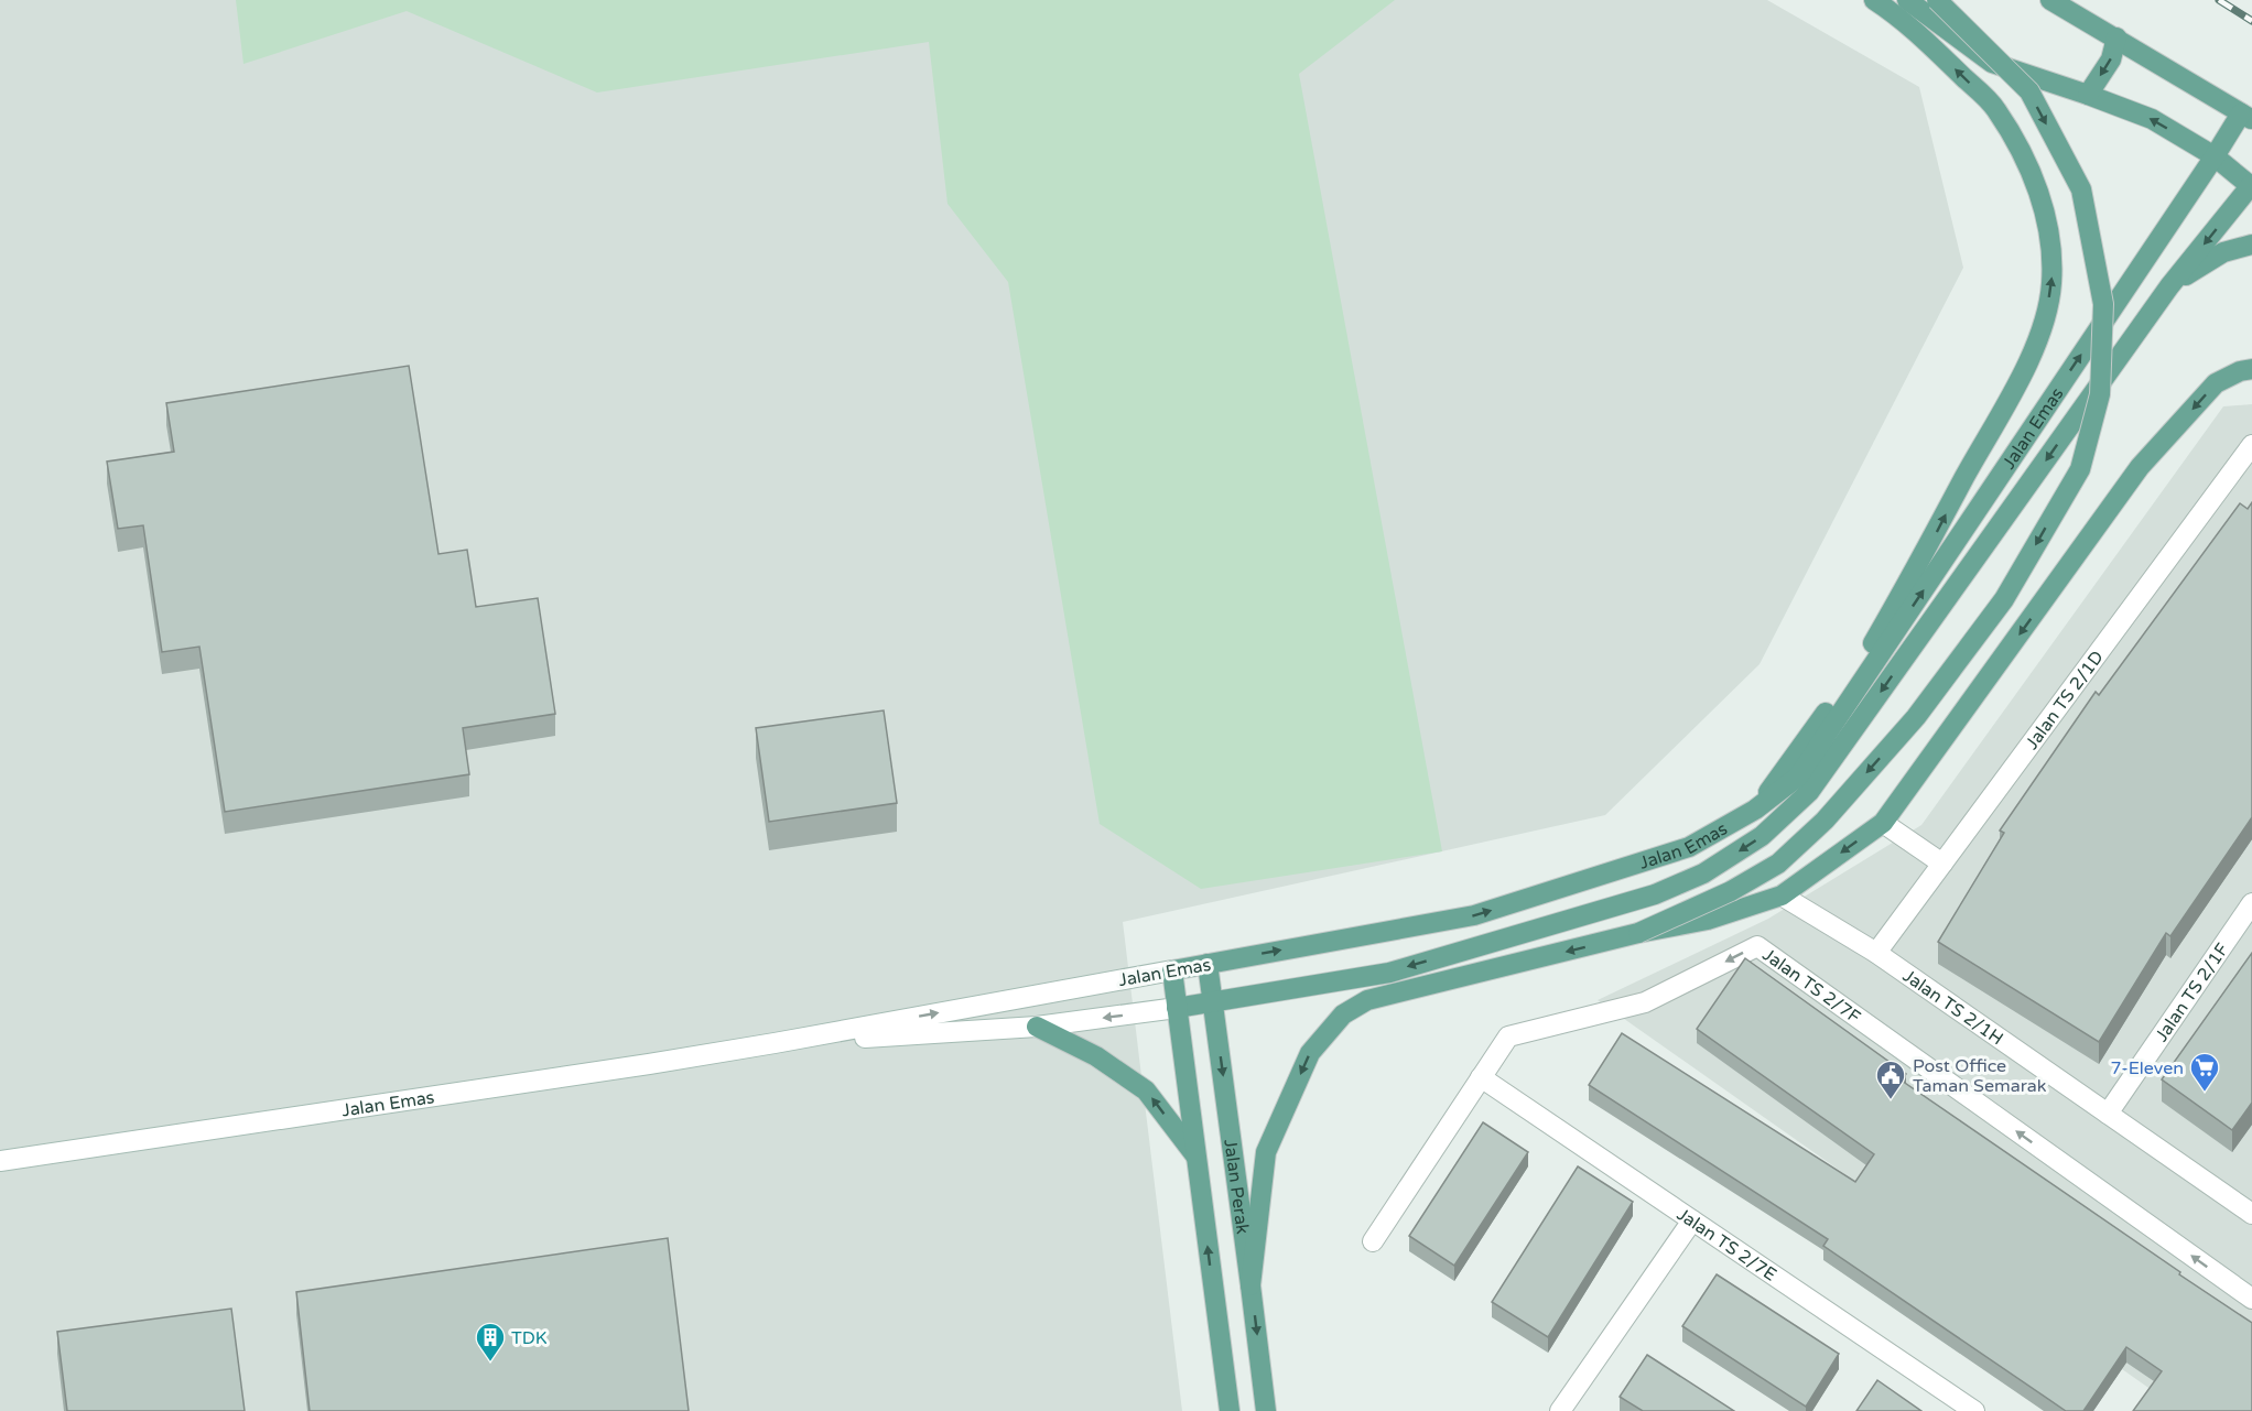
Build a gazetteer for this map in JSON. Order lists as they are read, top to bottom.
{
  "streets": {
    "main road": ["Jalan Emas", "Jalan Perak"],
    "street": [
      "Jalan TS 2/1D",
      "Jalan TS 2/7F",
      "Jalan TS 2/1F",
      "Jalan TS 2/1H",
      "Jalan TS 2/7E"
    ]
  },
  "crossings": [
    ["Jalan Emas", "Jalan Perak"],
    ["Jalan TS 2/1D", "Jalan TS 2/1H"],
    ["Jalan TS 2/7F", "Jalan TS 2/7E"],
    ["Jalan TS 2/1F", "Jalan TS 2/1H"]
  ],
  "one_way": ["Jalan TS 2/7F"],
  "places": {
    "supermarket": ["7-Eleven"],
    "public building": ["Post Office Taman Semarak"],
    "building": ["TDK"]
  }
}
